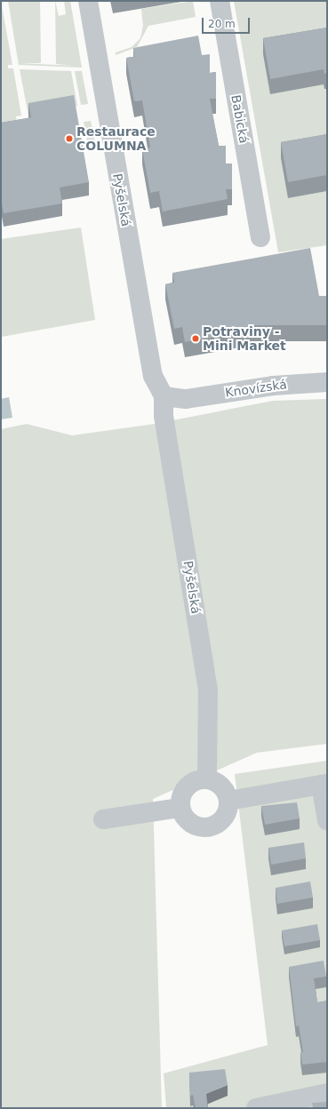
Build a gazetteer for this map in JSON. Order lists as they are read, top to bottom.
{
  "streets": {
    "street": ["Babická", "Pyšelská", "Knovízská"]
  },
  "crossings": [
    ["Pyšelská", "Knovízská"]
  ],
  "places": ["Restaurace COLUMNA", "Potraviny - Mini Market"],
  "scale_bar": "20 m"
}
